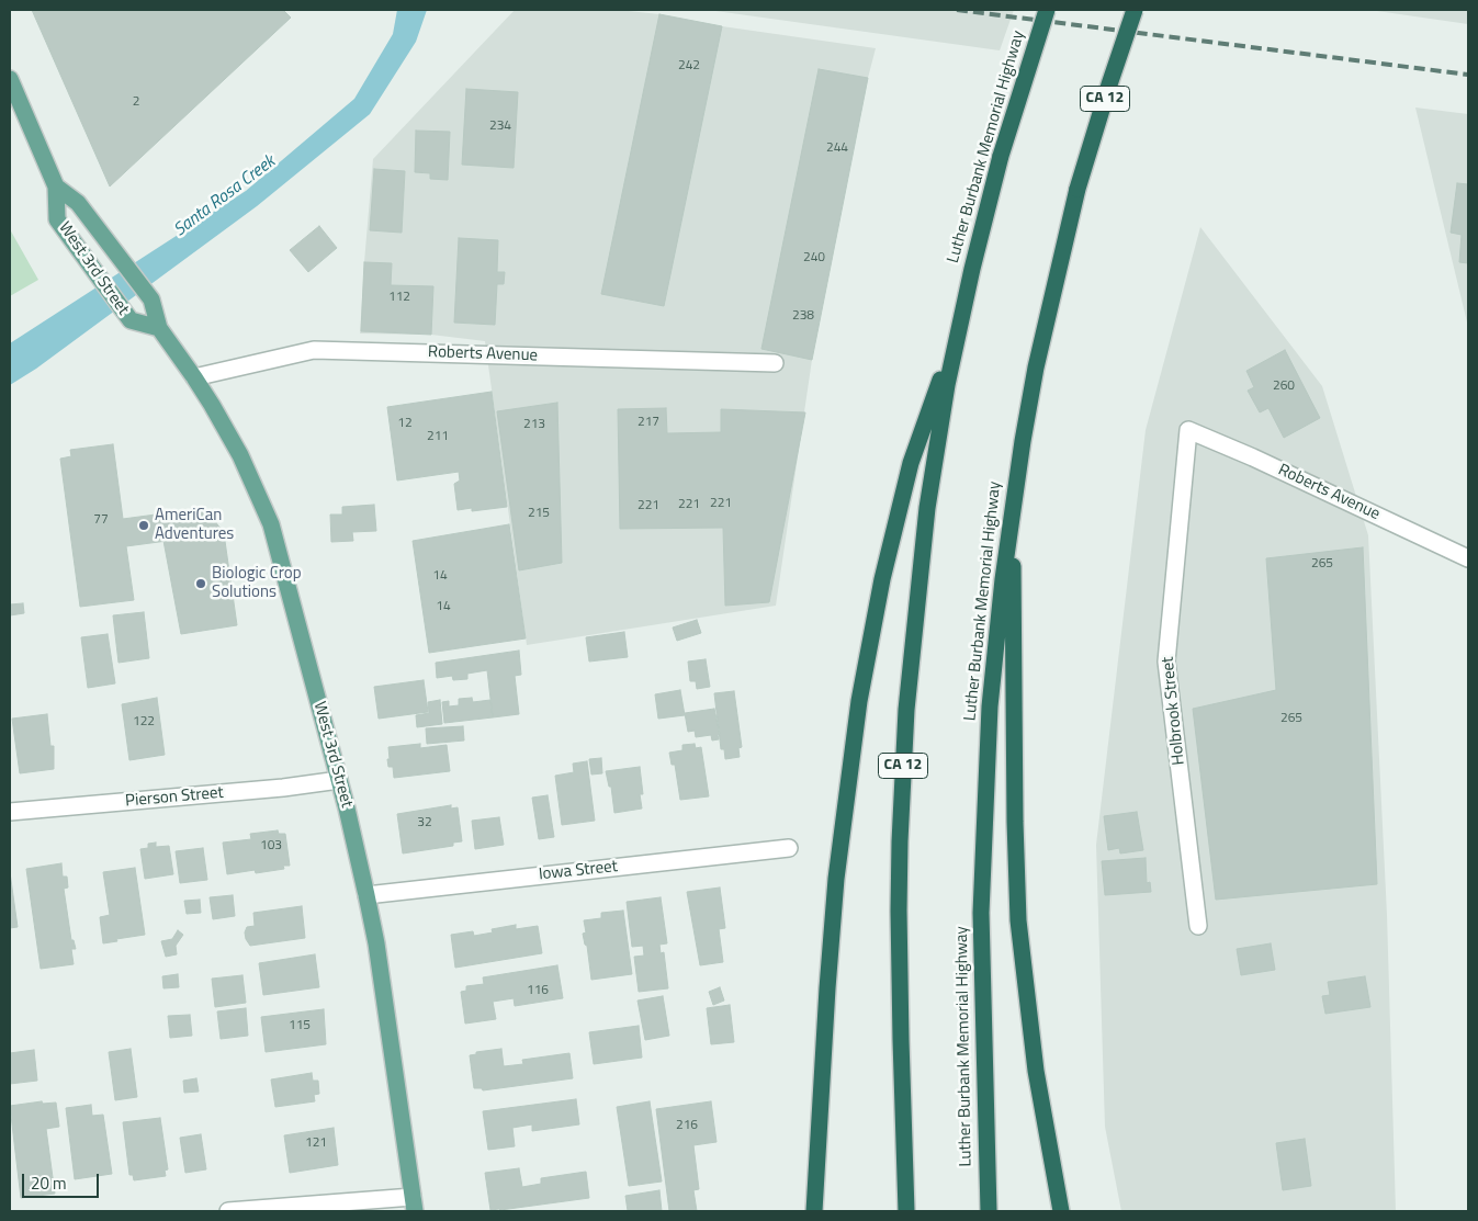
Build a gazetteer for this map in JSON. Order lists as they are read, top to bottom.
{
  "streets": {
    "highway": ["CA 12", "Luther Burbank Memorial Highway"],
    "main road": ["West 3rd Street"],
    "street": [
      "Roberts Avenue",
      "Holbrook Street",
      "Pierson Street",
      "Iowa Street"
    ]
  },
  "crossings": [
    ["West 3rd Street", "Roberts Avenue"],
    ["West 3rd Street", "Pierson Street"],
    ["West 3rd Street", "Iowa Street"],
    ["Roberts Avenue", "Holbrook Street"]
  ],
  "water": ["Santa Rosa Creek"],
  "places": ["AmeriCan Adventures", "Biologic Crop Solutions"],
  "house_numbers": [
    "242",
    "2",
    "234",
    "244",
    "240",
    "112",
    "238",
    "260",
    "217",
    "12",
    "213",
    "211",
    "221",
    "221",
    "221",
    "215",
    "77",
    "265",
    "14",
    "14",
    "265",
    "122",
    "32",
    "103",
    "116",
    "115",
    "216",
    "121"
  ],
  "scale_bar": "20 m"
}
